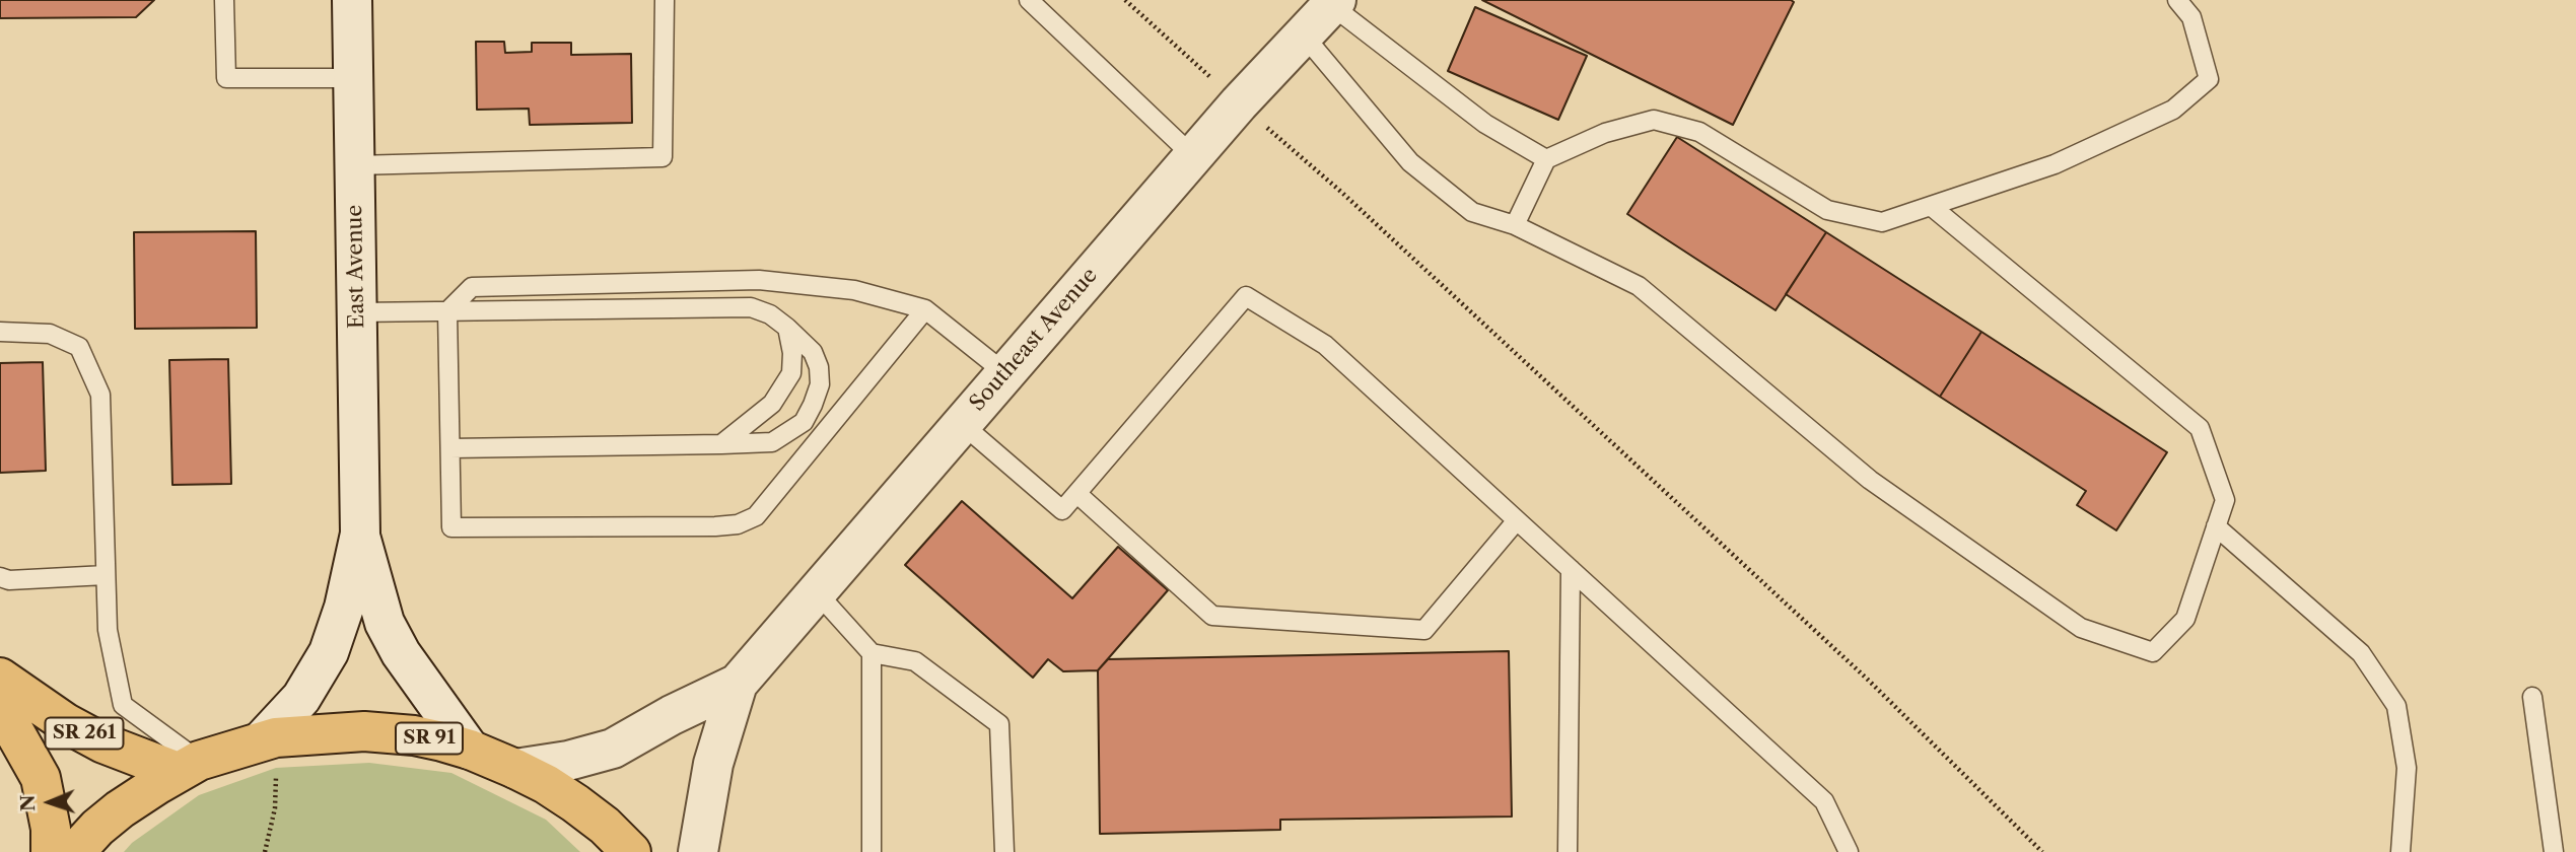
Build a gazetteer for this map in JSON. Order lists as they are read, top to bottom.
{
  "streets": {
    "main road": ["SR 261", "SR 91"],
    "street": ["East Avenue", "Southeast Avenue"]
  },
  "crossings": [
    ["East Avenue", "SR 91"],
    ["Southeast Avenue", "SR 91"],
    ["SR 261", "SR 91"]
  ],
  "north": "left"
}
